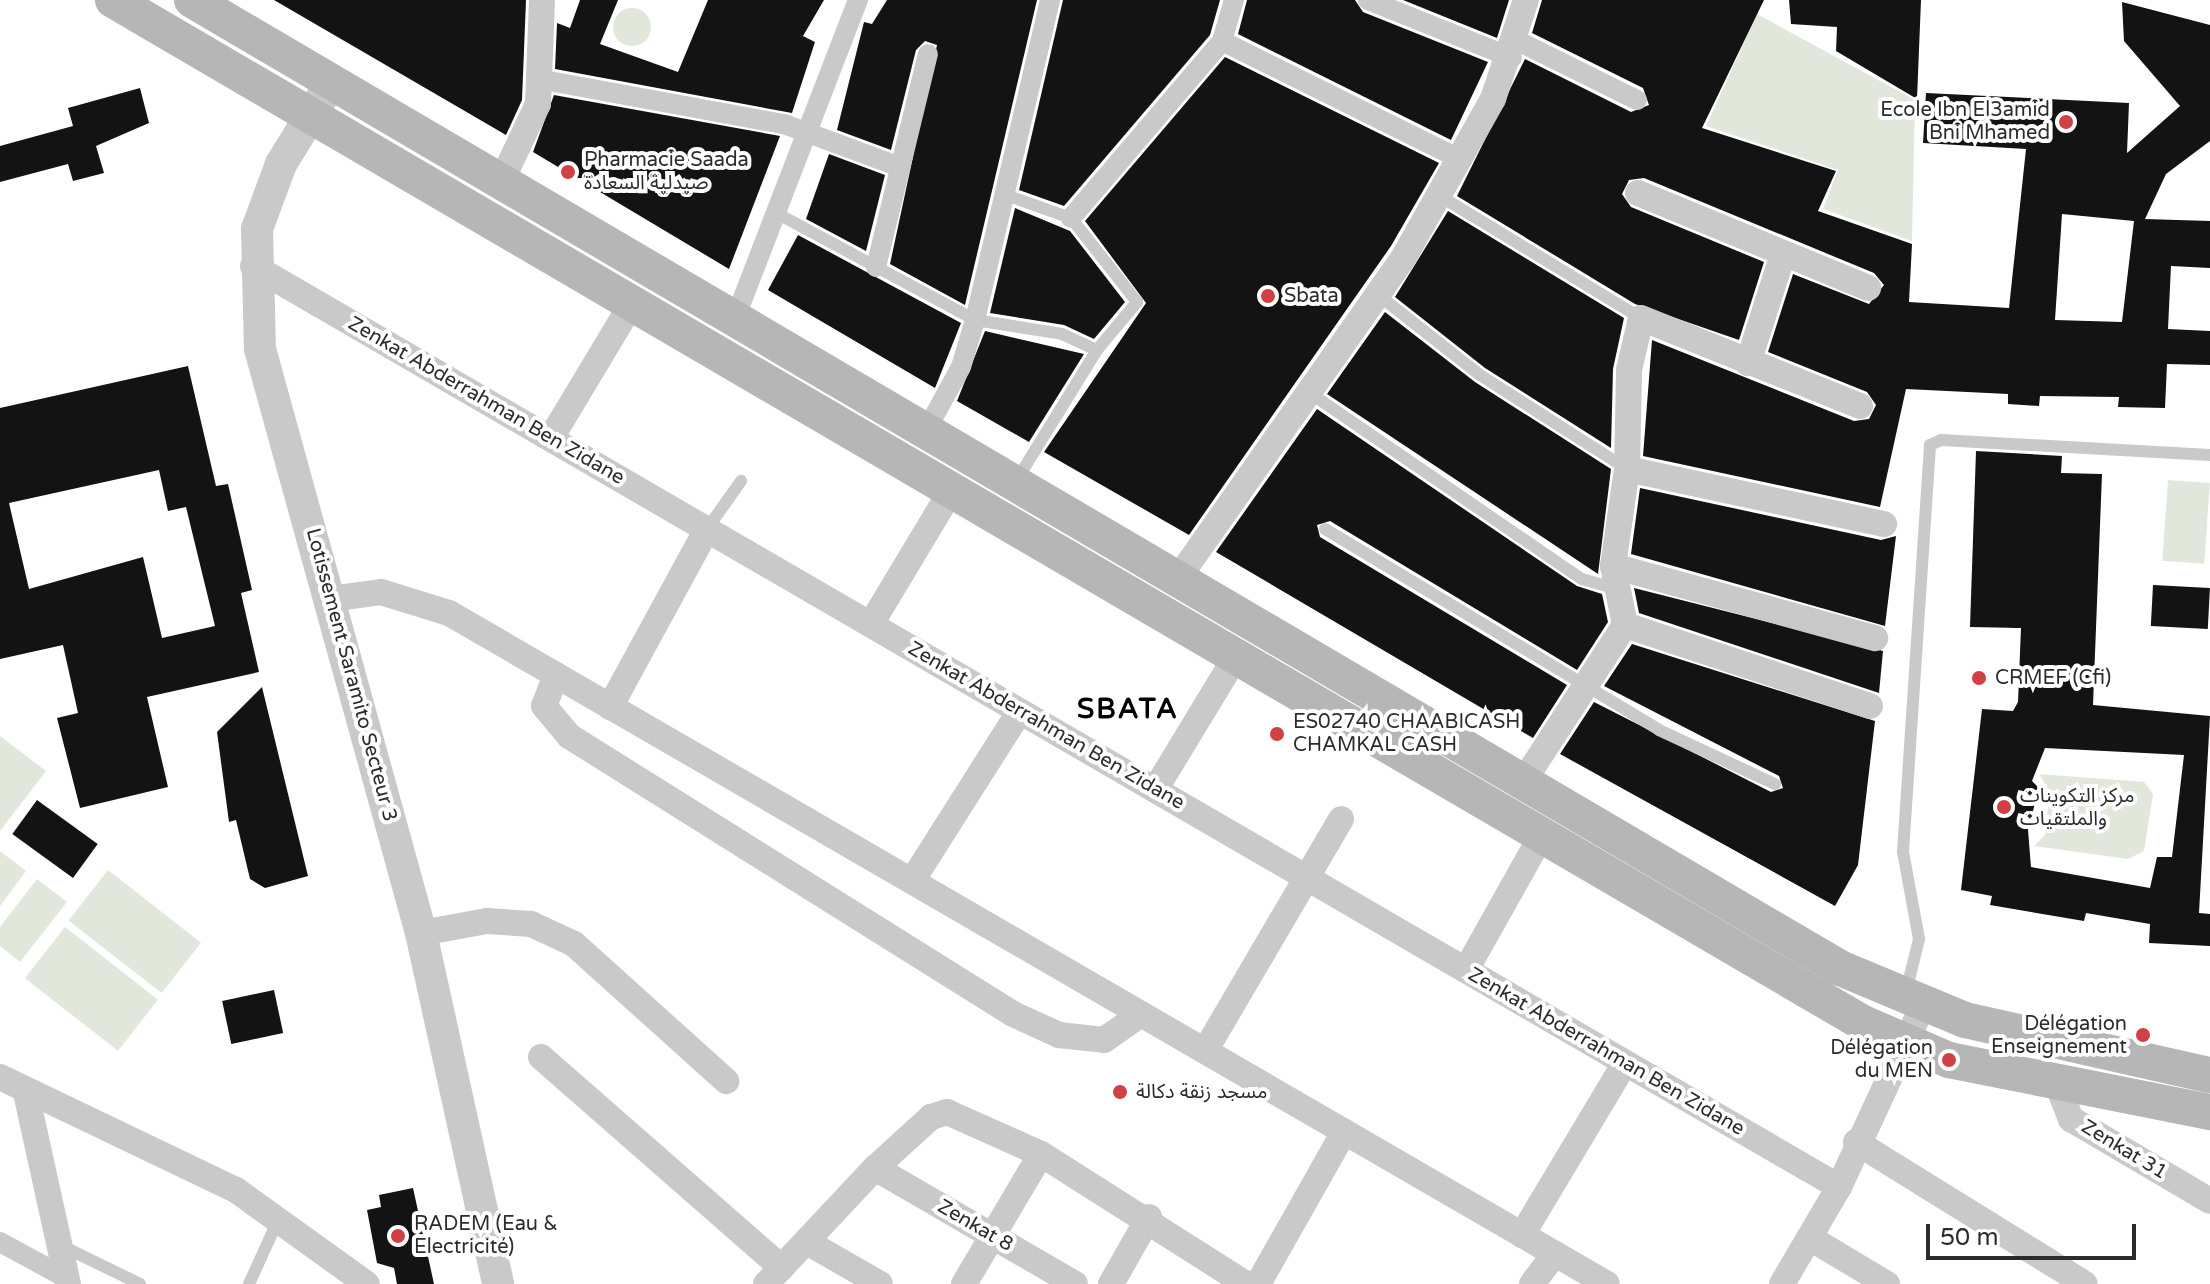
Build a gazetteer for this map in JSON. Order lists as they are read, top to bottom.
{
  "streets": {
    "street": [
      "Zenkat Abderrahman Ben Zidane",
      "Lotissement Saramito Secteur 3",
      "Zenkat 31",
      "Zenkat 8"
    ]
  },
  "crossings": [
    ["Zenkat Abderrahman Ben Zidane", "Lotissement Saramito Secteur 3"]
  ],
  "districts": ["SBATA"],
  "places": [
    "Ecole Ibn El3amid Bni Mhamed",
    "Pharmacie Saada صيدلية السعادة",
    "Sbata",
    "CRMEF (Cfi)",
    "ES02740 CHAABICASH CHAMKAL CASH",
    "مركز التكوينات والملتقيات",
    "Délégation Enseignement",
    "Délégation du MEN",
    "مسجد زنقة دكالة",
    "RADEM (Eau & Electricité)"
  ],
  "scale_bar": "50 m"
}
